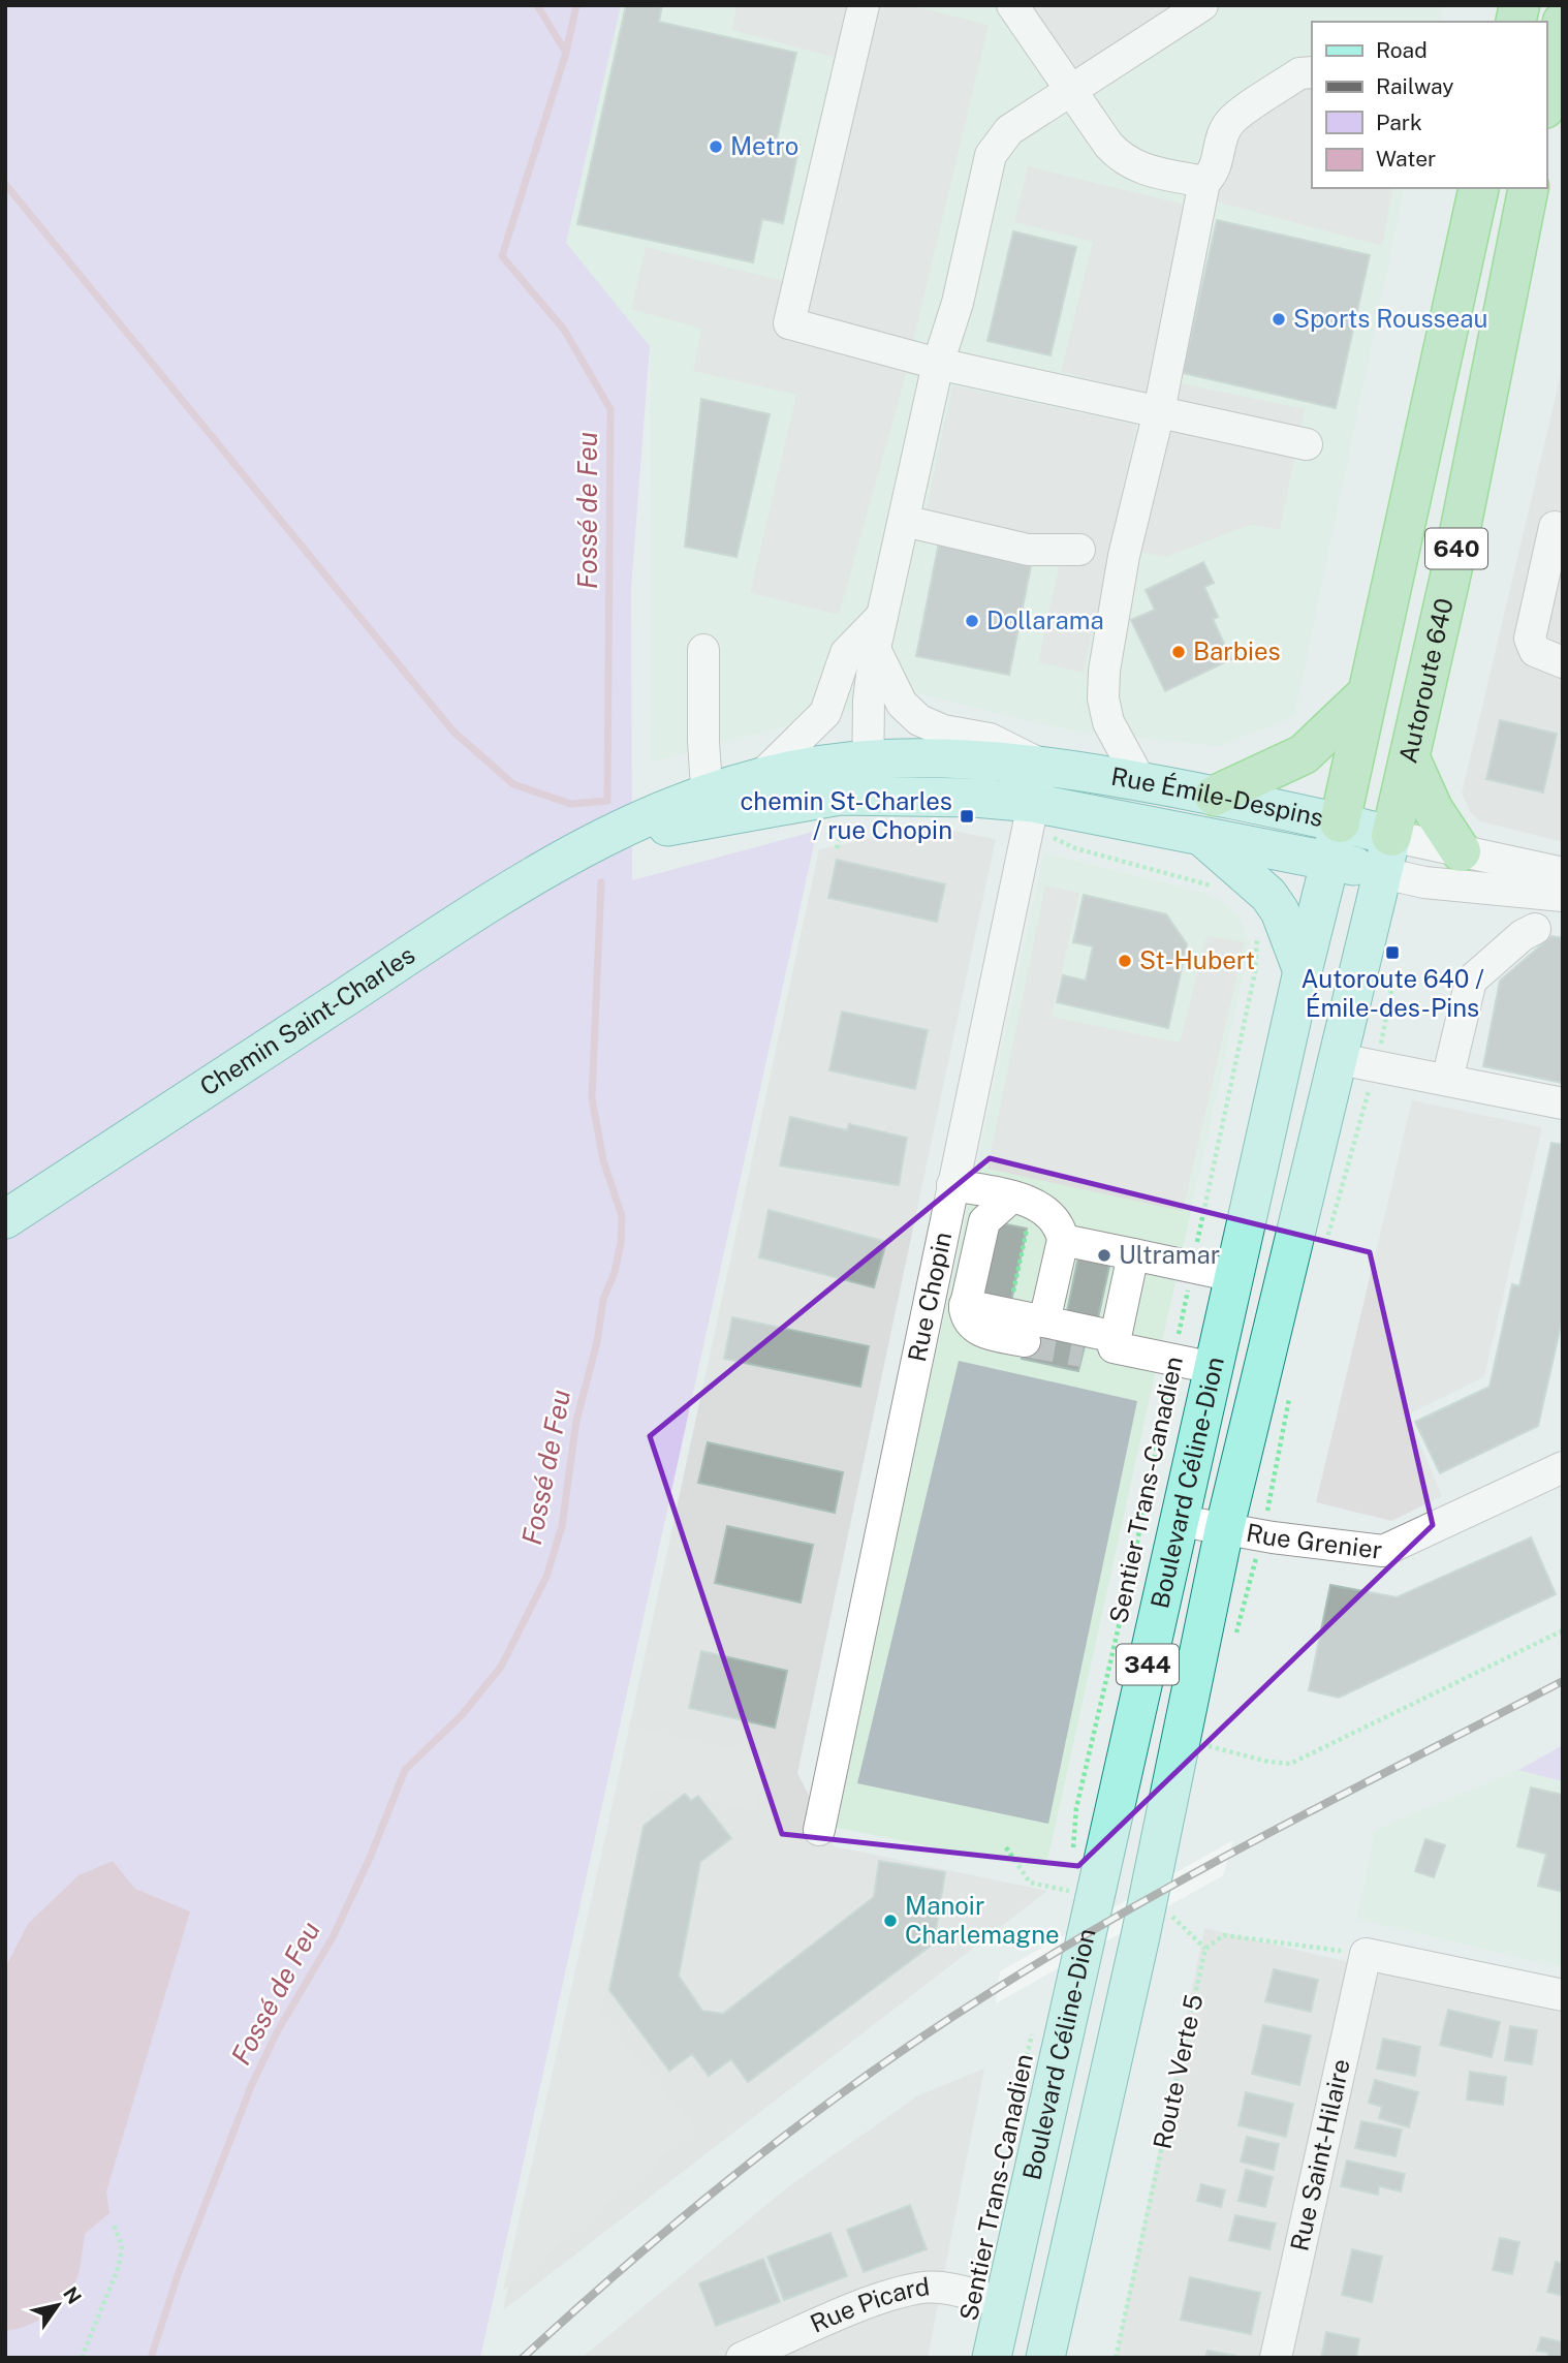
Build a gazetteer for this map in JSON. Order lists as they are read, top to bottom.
{
  "streets": {
    "highway": ["640", "Autoroute 640"],
    "main road": [
      "Rue Émile-Despins",
      "Chemin Saint-Charles",
      "Boulevard Céline-Dion",
      "344"
    ],
    "street": [
      "Rue Chopin",
      "Rue Grenier",
      "Rue Saint-Hilaire",
      "Rue Picard"
    ],
    "path": ["Sentier Trans-Canadien", "Route Verte 5"]
  },
  "crossings": [
    ["640", "Rue Émile-Despins"],
    ["640", "Boulevard Céline-Dion"],
    ["Autoroute 640", "Rue Émile-Despins"],
    ["Autoroute 640", "Boulevard Céline-Dion"],
    ["Rue Émile-Despins", "Chemin Saint-Charles"],
    ["Rue Émile-Despins", "Rue Chopin"],
    ["Rue Émile-Despins", "Boulevard Céline-Dion"],
    ["Boulevard Céline-Dion", "Rue Grenier"],
    ["Boulevard Céline-Dion", "Rue Picard"],
    ["Route Verte 5", "Rue Saint-Hilaire"]
  ],
  "water": ["Fossé de Feu"],
  "places": {
    "other": [
      "Metro",
      "Sports Rousseau",
      "Dollarama",
      "Barbies",
      "St-Hubert",
      "Ultramar",
      "Manoir Charlemagne"
    ],
    "transit": ["chemin St-Charles / rue Chopin", "Autoroute 640 / Émile-des-Pins"]
  },
  "legend": [
    "Road",
    "Railway",
    "Park",
    "Water"
  ],
  "north": "top right"
}
